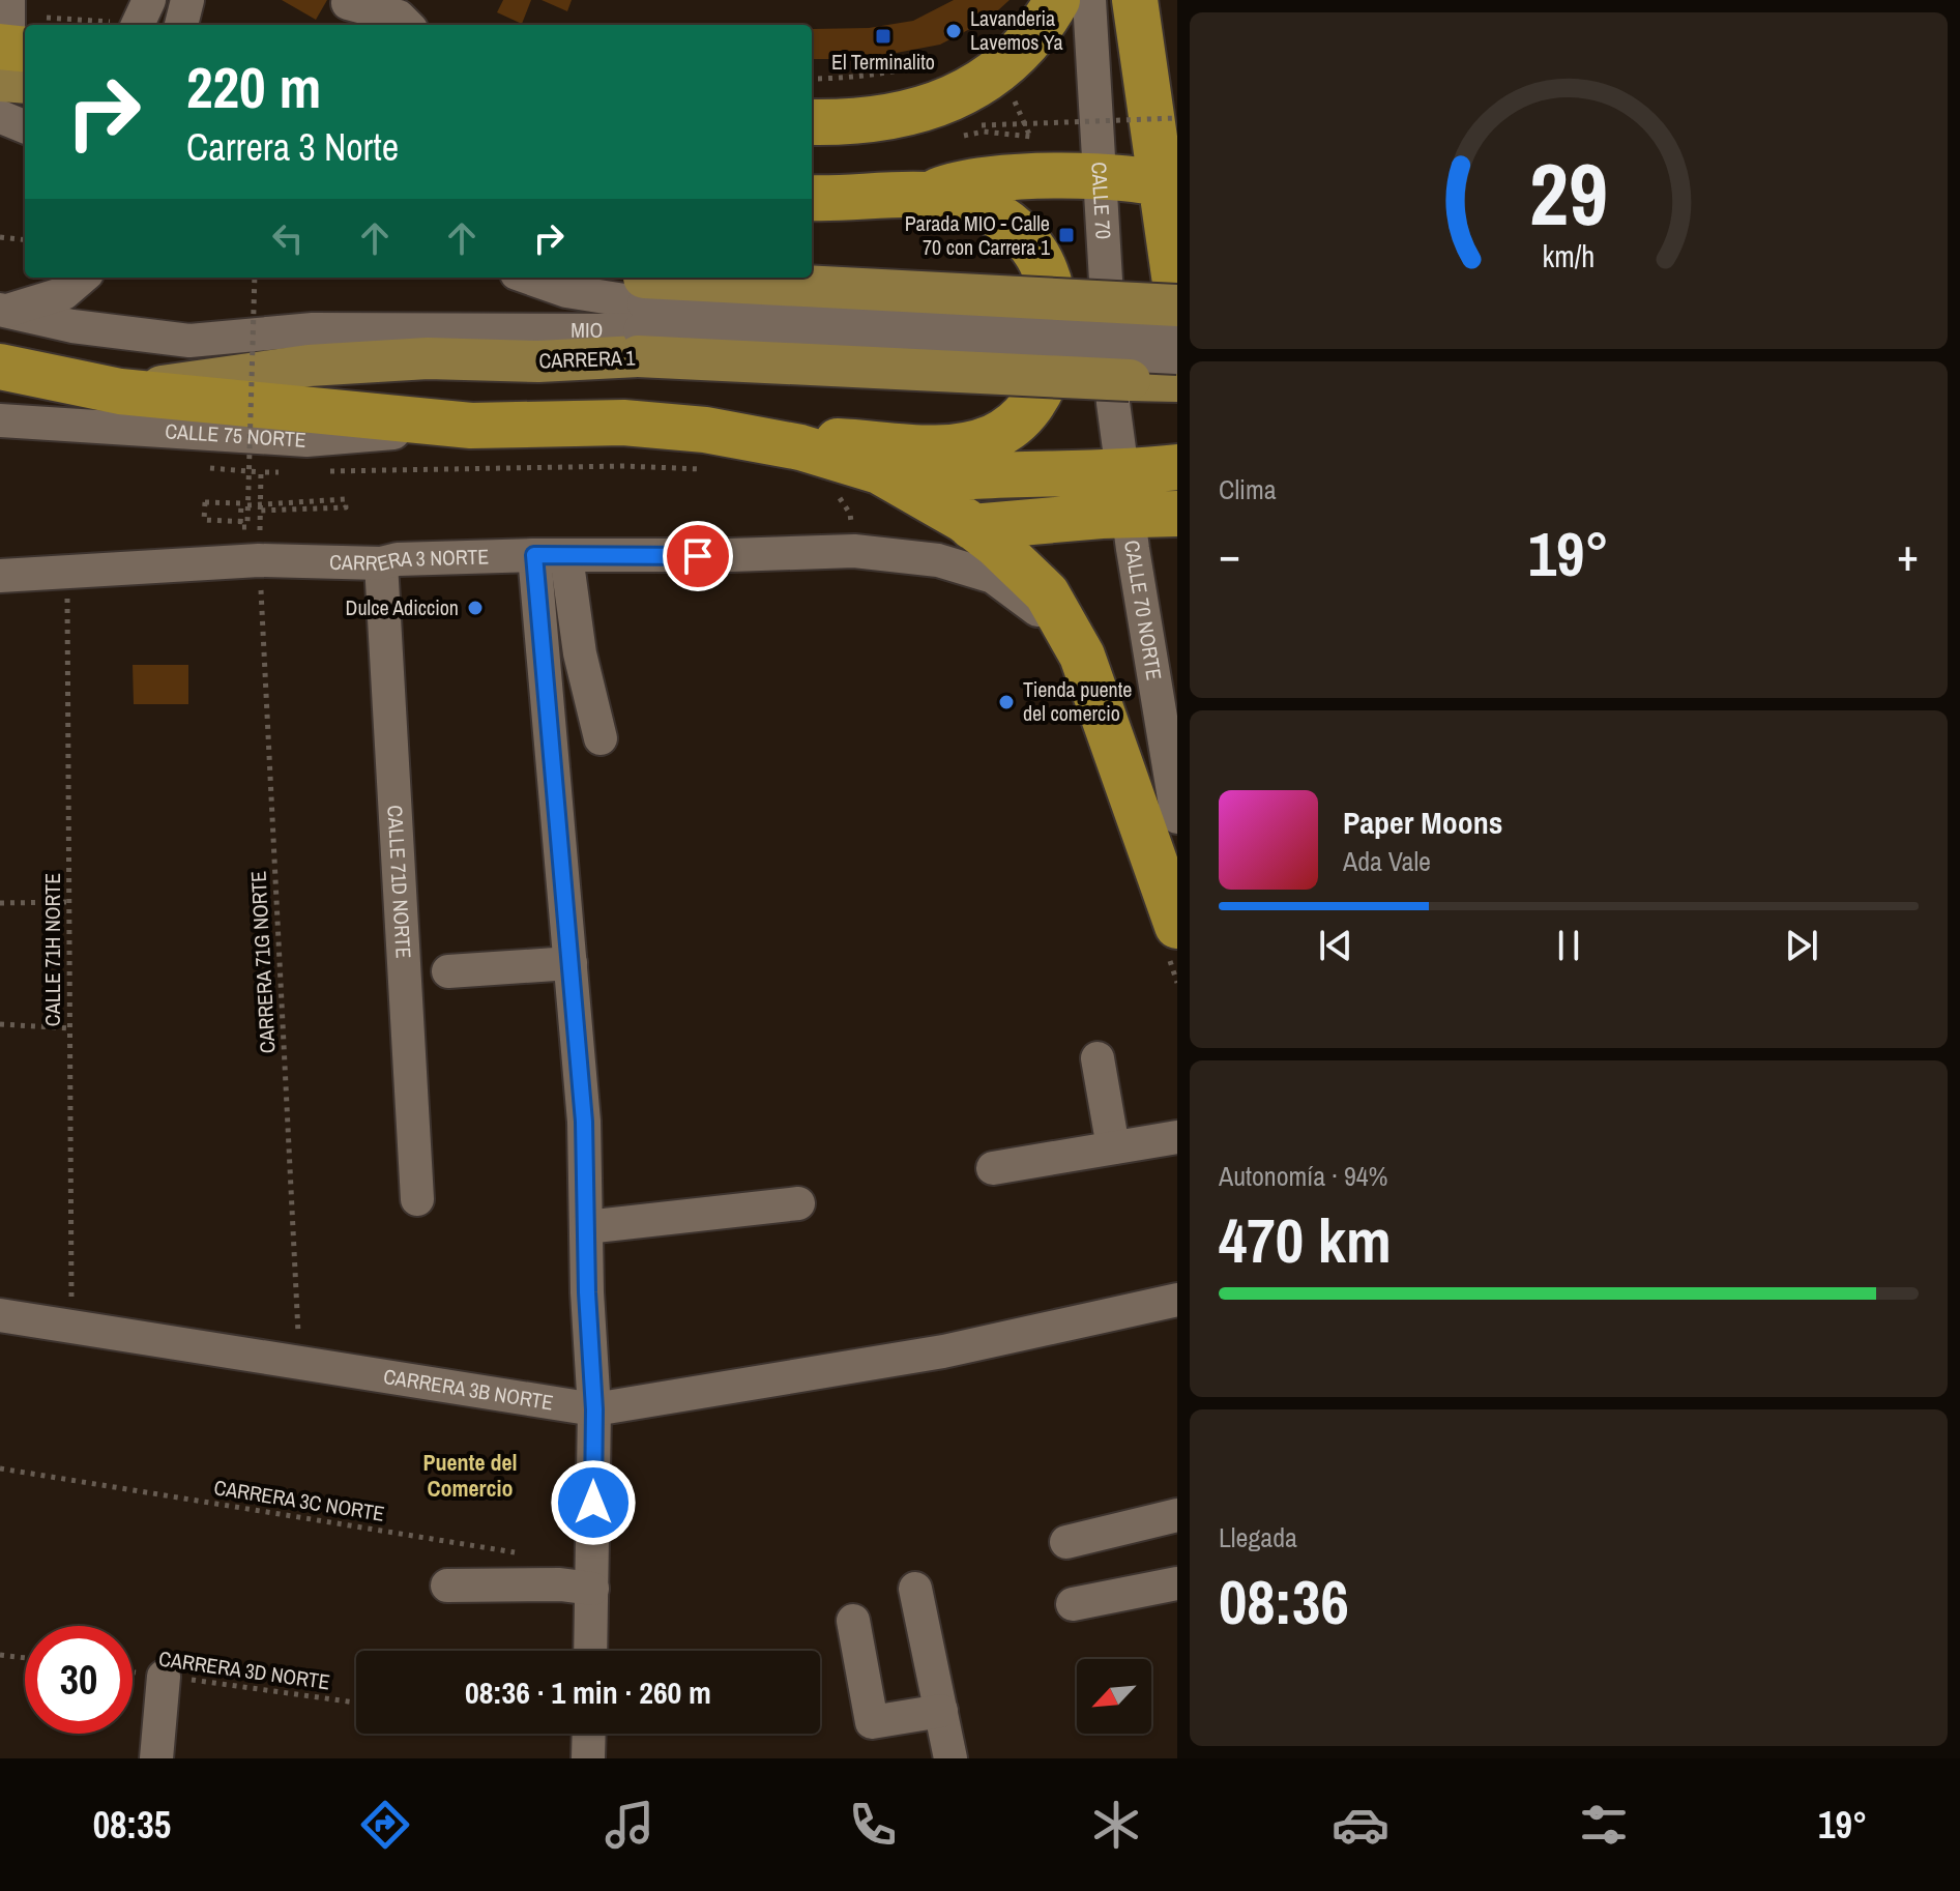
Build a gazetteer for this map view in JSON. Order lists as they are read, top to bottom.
{
  "streets": {
    "highway": ["CARRERA 1"],
    "street": [
      "CALLE 70",
      "MIO",
      "CALLE 75 NORTE",
      "CARRERA 3 NORTE",
      "CALLE 70 NORTE",
      "CALLE 71D NORTE",
      "CARRERA 3B NORTE"
    ],
    "path": [
      "CALLE 71H NORTE",
      "CARRERA 71G NORTE",
      "CARRERA 3C NORTE",
      "CARRERA 3D NORTE"
    ]
  },
  "crossings": [
    ["CALLE 70", "CALLE 70 NORTE"],
    ["MIO", "CARRERA 1"],
    ["CARRERA 3 NORTE", "CALLE 71D NORTE"],
    ["CARRERA 3 NORTE", "CALLE 71H NORTE"],
    ["CARRERA 3 NORTE", "CARRERA 71G NORTE"],
    ["CALLE 71H NORTE", "CARRERA 3B NORTE"],
    ["CARRERA 71G NORTE", "CARRERA 3B NORTE"]
  ],
  "districts": ["Puente del Comercio"],
  "places": {
    "other": ["Lavanderia Lavemos Ya", "Dulce Adiccion", "Tienda puente del comercio"],
    "transit": ["El Terminalito", "Parada MIO - Calle 70 con Carrera 1"]
  },
  "north": "bottom left",
  "page": {
    "turn": ["220 m", "Carrera 3 Norte"],
    "tile": [
      "Clima",
      ["Autonomía · 94%", "470 km"],
      ["Llegada", "08:36"]
    ],
    "heat": ["−", "19°", "+"],
    "song": ["Paper Moons", "Ada Vale"],
    "limit": "30",
    "trip": "08:36 · 1 min · 260 m",
    "tabs": ["08:35", "19°"],
    "gauge": ["29", "km/h"]
  }
}
